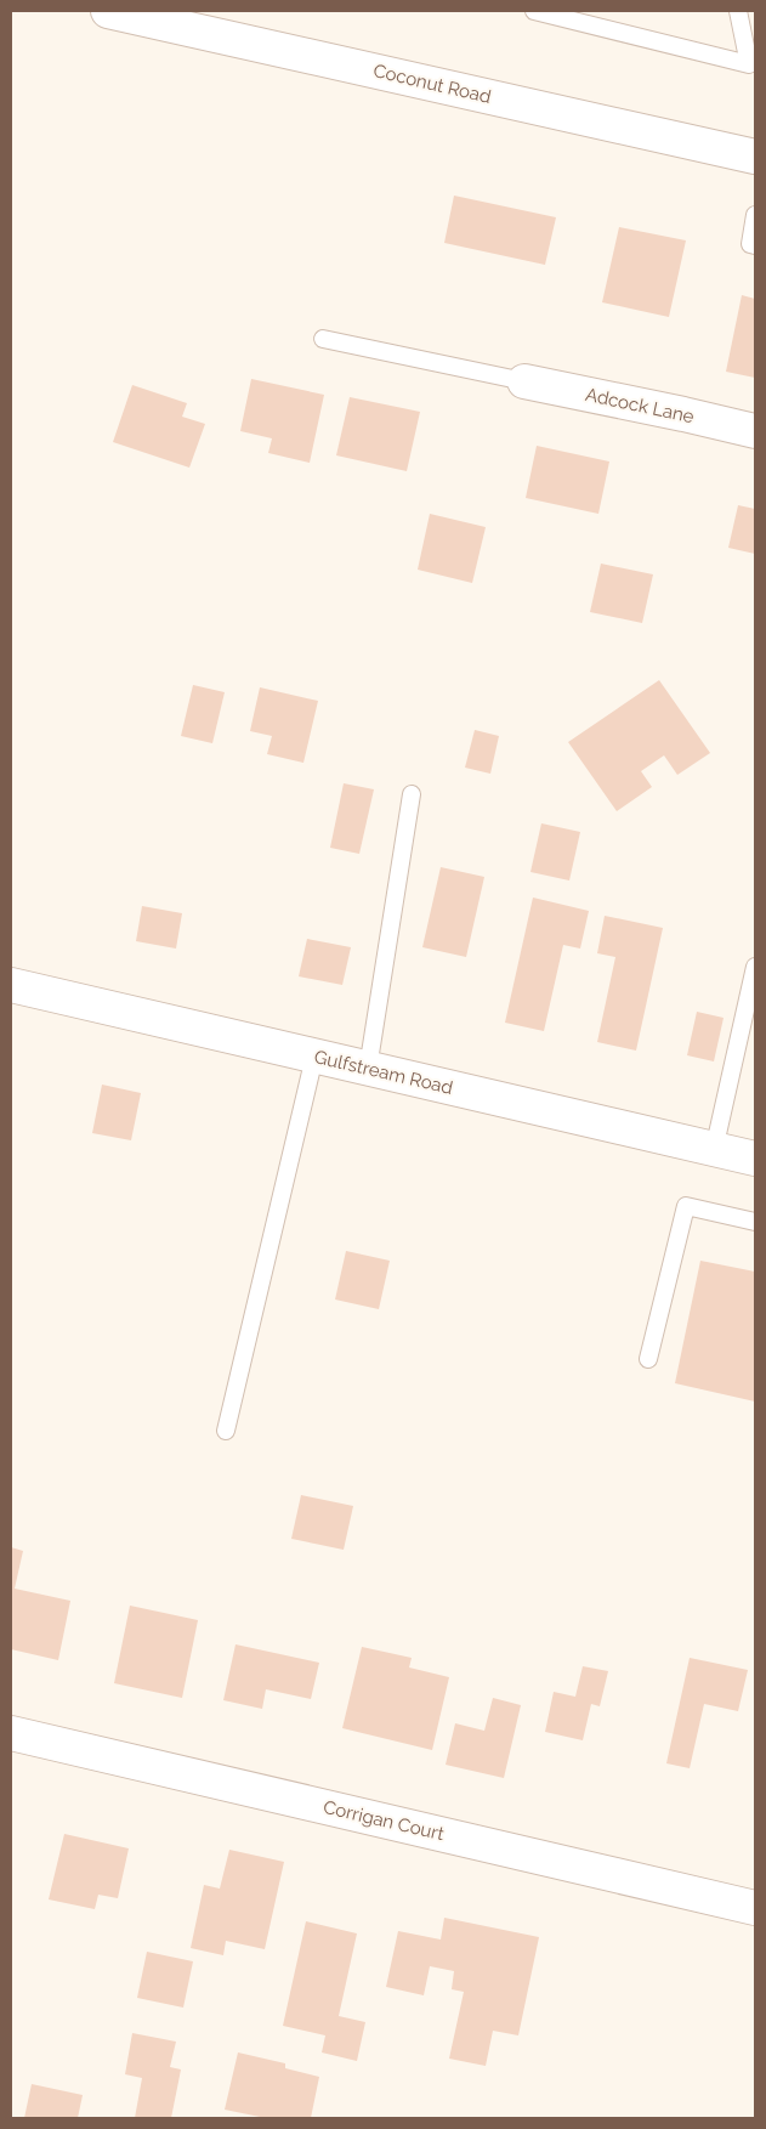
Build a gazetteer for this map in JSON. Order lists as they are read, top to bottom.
{
  "streets": {
    "street": [
      "Coconut Road",
      "Adcock Lane",
      "Gulfstream Road",
      "Corrigan Court"
    ]
  }
}
